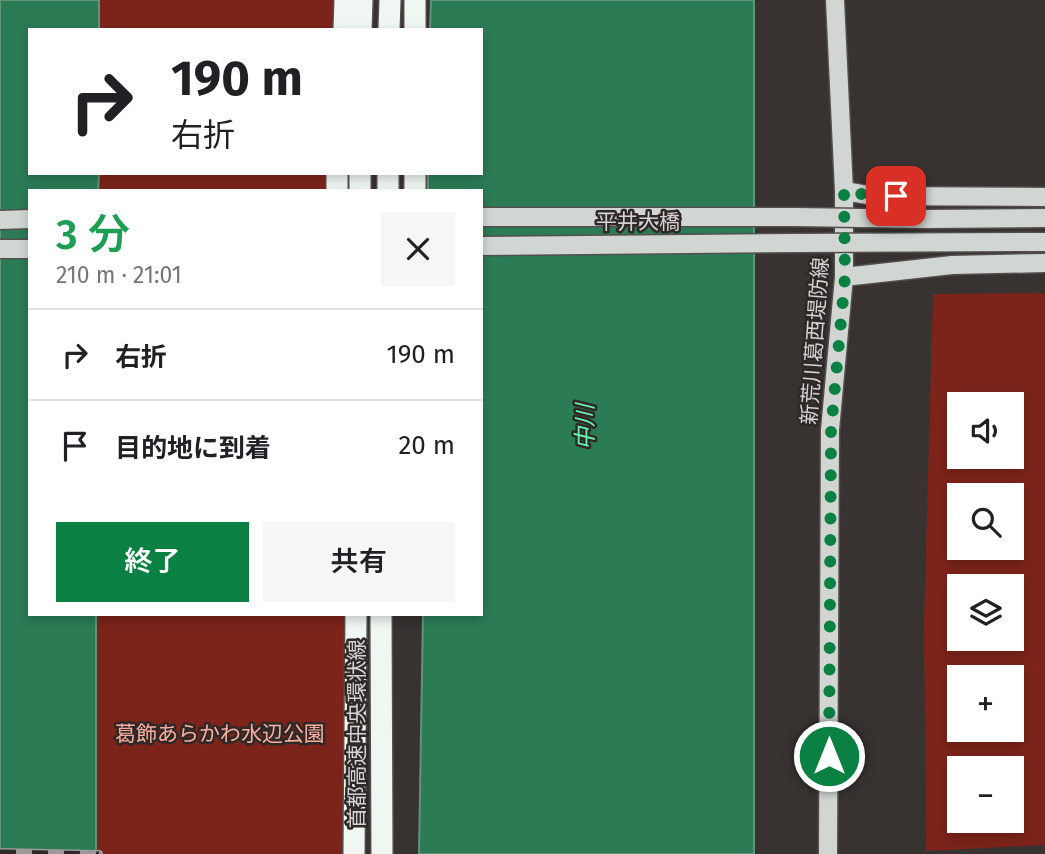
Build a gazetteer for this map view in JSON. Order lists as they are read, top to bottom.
{
  "streets": {
    "highway": ["首都高速中央環状線"],
    "main road": ["平井大橋", "新荒川葛西堤防線"]
  },
  "water": ["中川"],
  "parks": ["葛飾あらかわ水辺公園"],
  "page": {
    "turn": ["190 m", "右折"],
    "heading": ["3 分", "210 m · 21:01"],
    "list": [
      {
        "name": "右折",
        "value": "190 m"
      },
      {
        "name": "目的地に到着",
        "value": "20 m"
      }
    ],
    "map_buttons": ["+", "−"],
    "buttons": ["終了", "共有"]
  }
}
